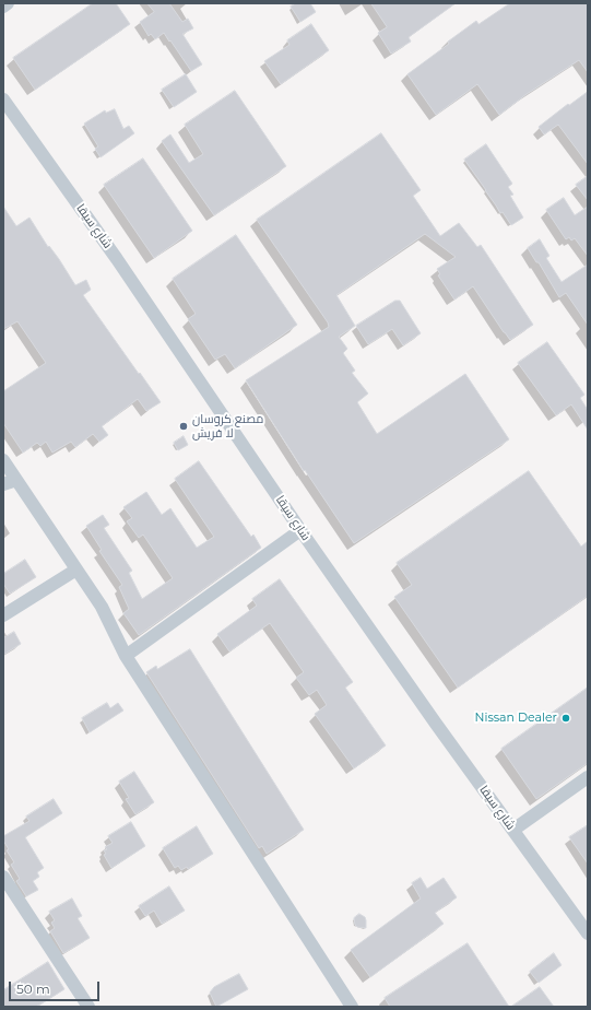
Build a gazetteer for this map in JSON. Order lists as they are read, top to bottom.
{
  "streets": {
    "street": ["شارع سيقا"]
  },
  "places": ["مصنع كروسان لا فريش", "Nissan Dealer"],
  "scale_bar": "50 m"
}
